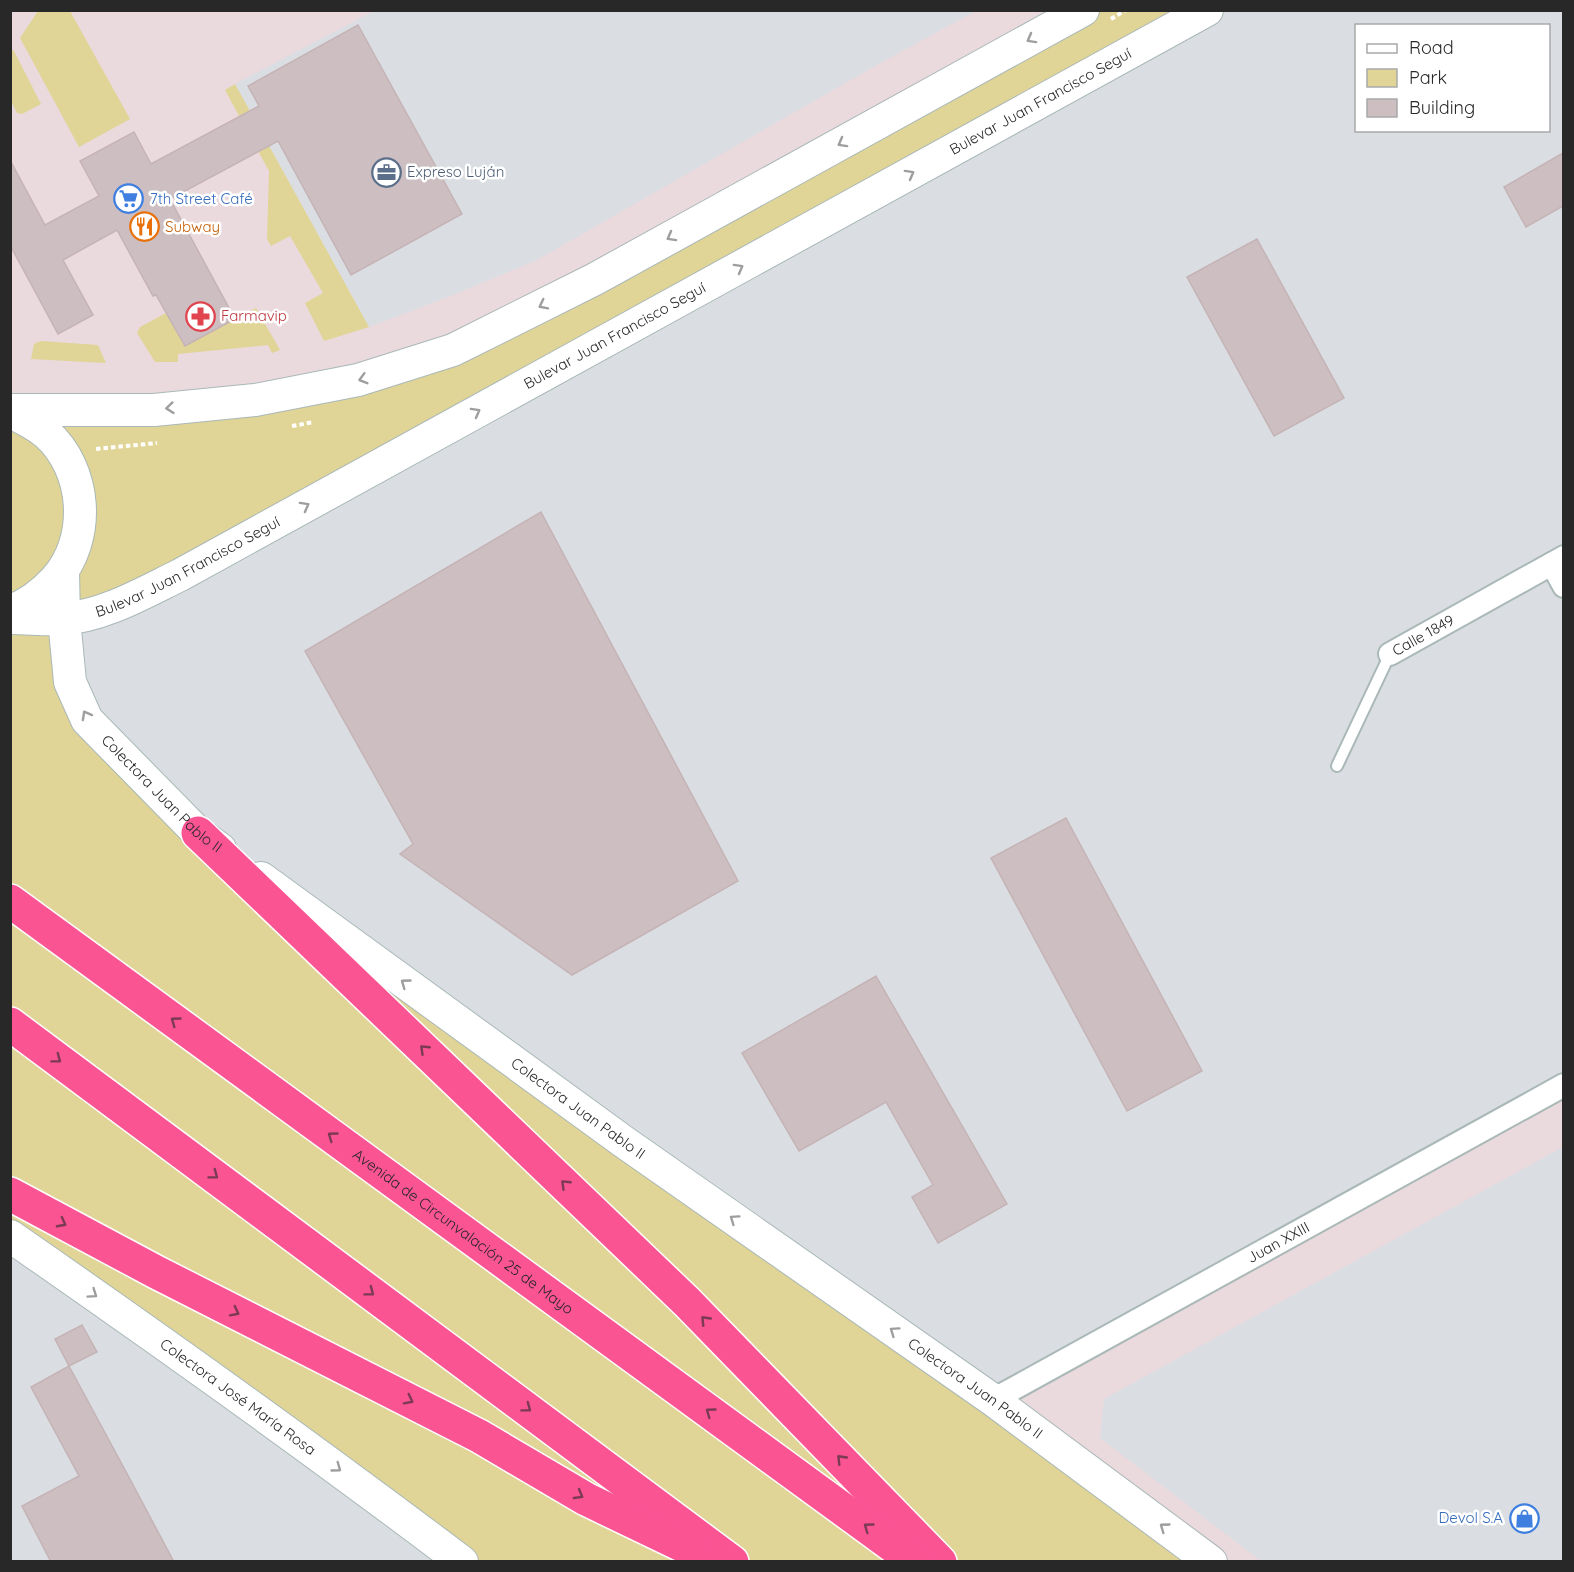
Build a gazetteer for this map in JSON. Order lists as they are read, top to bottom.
{
  "streets": {
    "highway": ["Avenida de Circunvalación 25 de Mayo"],
    "main road": ["Bulevar Juan Francisco Seguí", "Colectora Juan Pablo II", "Colectora José María Rosa"],
    "street": ["Calle 1849", "Juan XXIII"]
  },
  "crossings": [
    ["Bulevar Juan Francisco Seguí", "Colectora Juan Pablo II"],
    ["Colectora Juan Pablo II", "Juan XXIII"]
  ],
  "one_way": ["Colectora Juan Pablo II", "Colectora José María Rosa"],
  "places": {
    "office": ["Expreso Luján"],
    "supermarket": ["7th Street Café"],
    "restaurant": ["Subway"],
    "pharmacy": ["Farmavip"],
    "shop": ["Devol S.A"]
  },
  "legend": ["Road", "Park", "Building"]
}
